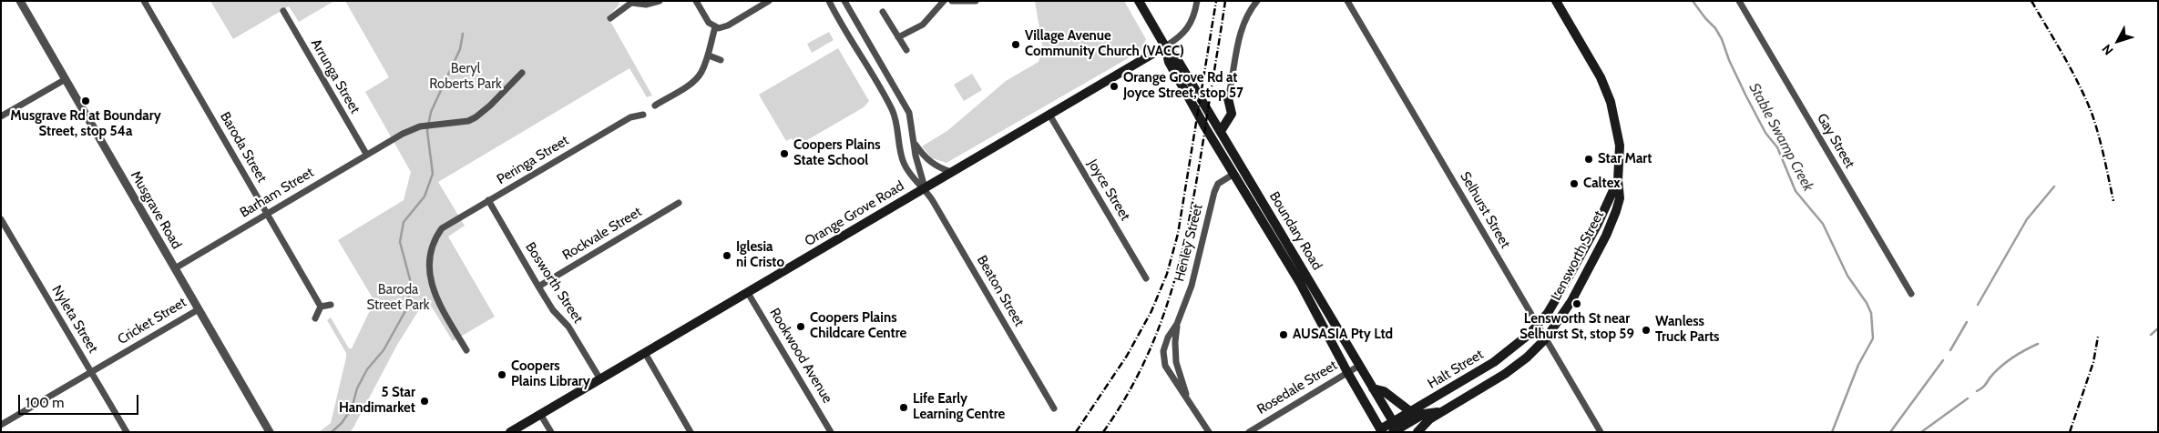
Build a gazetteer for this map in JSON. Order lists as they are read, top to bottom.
{
  "streets": {
    "main road": [
      "Orange Grove Road",
      "Boundary Road",
      "Lensworth Street",
      "Halt Street"
    ],
    "street": [
      "Arrunga Street",
      "Gay Street",
      "Baroda Street",
      "Peringa Street",
      "Joyce Street",
      "Barham Street",
      "Musgrave Road",
      "Selhurst Street",
      "Rockvale Street",
      "Henley Street",
      "Bosworth Street",
      "Beaton Street",
      "Nyleta Street",
      "Cricket Street",
      "Rookwood Avenue",
      "Rosedale Street"
    ]
  },
  "crossings": [
    ["Arrunga Street", "Barham Street"],
    ["Baroda Street", "Barham Street"],
    ["Peringa Street", "Bosworth Street"],
    ["Joyce Street", "Orange Grove Road"],
    ["Barham Street", "Musgrave Road"],
    ["Musgrave Road", "Cricket Street"],
    ["Selhurst Street", "Lensworth Street"],
    ["Selhurst Street", "Halt Street"],
    ["Orange Grove Road", "Boundary Road"],
    ["Orange Grove Road", "Bosworth Street"],
    ["Orange Grove Road", "Beaton Street"],
    ["Orange Grove Road", "Rookwood Avenue"],
    ["Boundary Road", "Henley Street"],
    ["Boundary Road", "Halt Street"],
    ["Boundary Road", "Rosedale Street"],
    ["Rockvale Street", "Bosworth Street"],
    ["Lensworth Street", "Halt Street"],
    ["Nyleta Street", "Cricket Street"]
  ],
  "water": ["Stable Swamp Creek"],
  "parks": ["Beryl Roberts Park", "Baroda Street Park"],
  "places": [
    "Village Avenue Community Church (VACC)",
    "Orange Grove Rd at Joyce Street, stop 57",
    "Musgrave Rd at Boundary Street, stop 54a",
    "Coopers Plains State School",
    "Star Mart",
    "Caltex",
    "Iglesia ni Cristo",
    "Lensworth St near Selhurst St, stop 59",
    "Coopers Plains Childcare Centre",
    "Wanless Truck Parts",
    "AUSASIA Pty Ltd",
    "Coopers Plains Library",
    "5 Star Handimarket",
    "Life Early Learning Centre"
  ],
  "scale_bar": "100 m",
  "north": "bottom left"
}
